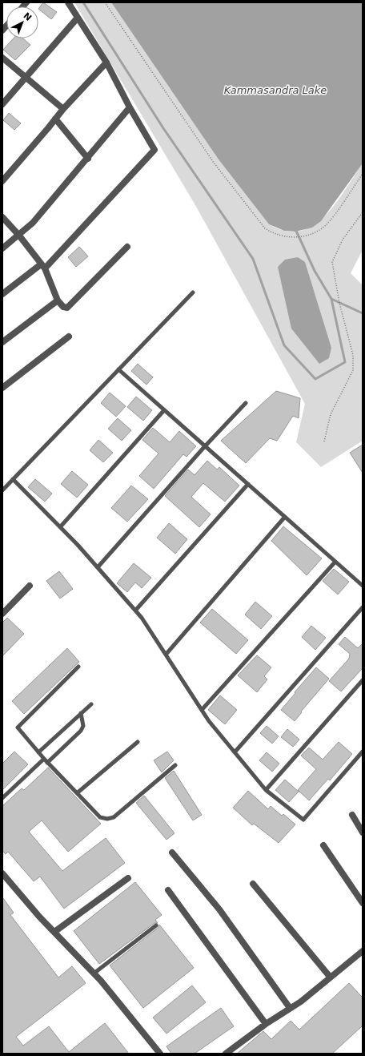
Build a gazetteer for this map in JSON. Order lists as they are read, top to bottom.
{
  "water": ["Kammasandra Lake"],
  "north": "top right"
}
